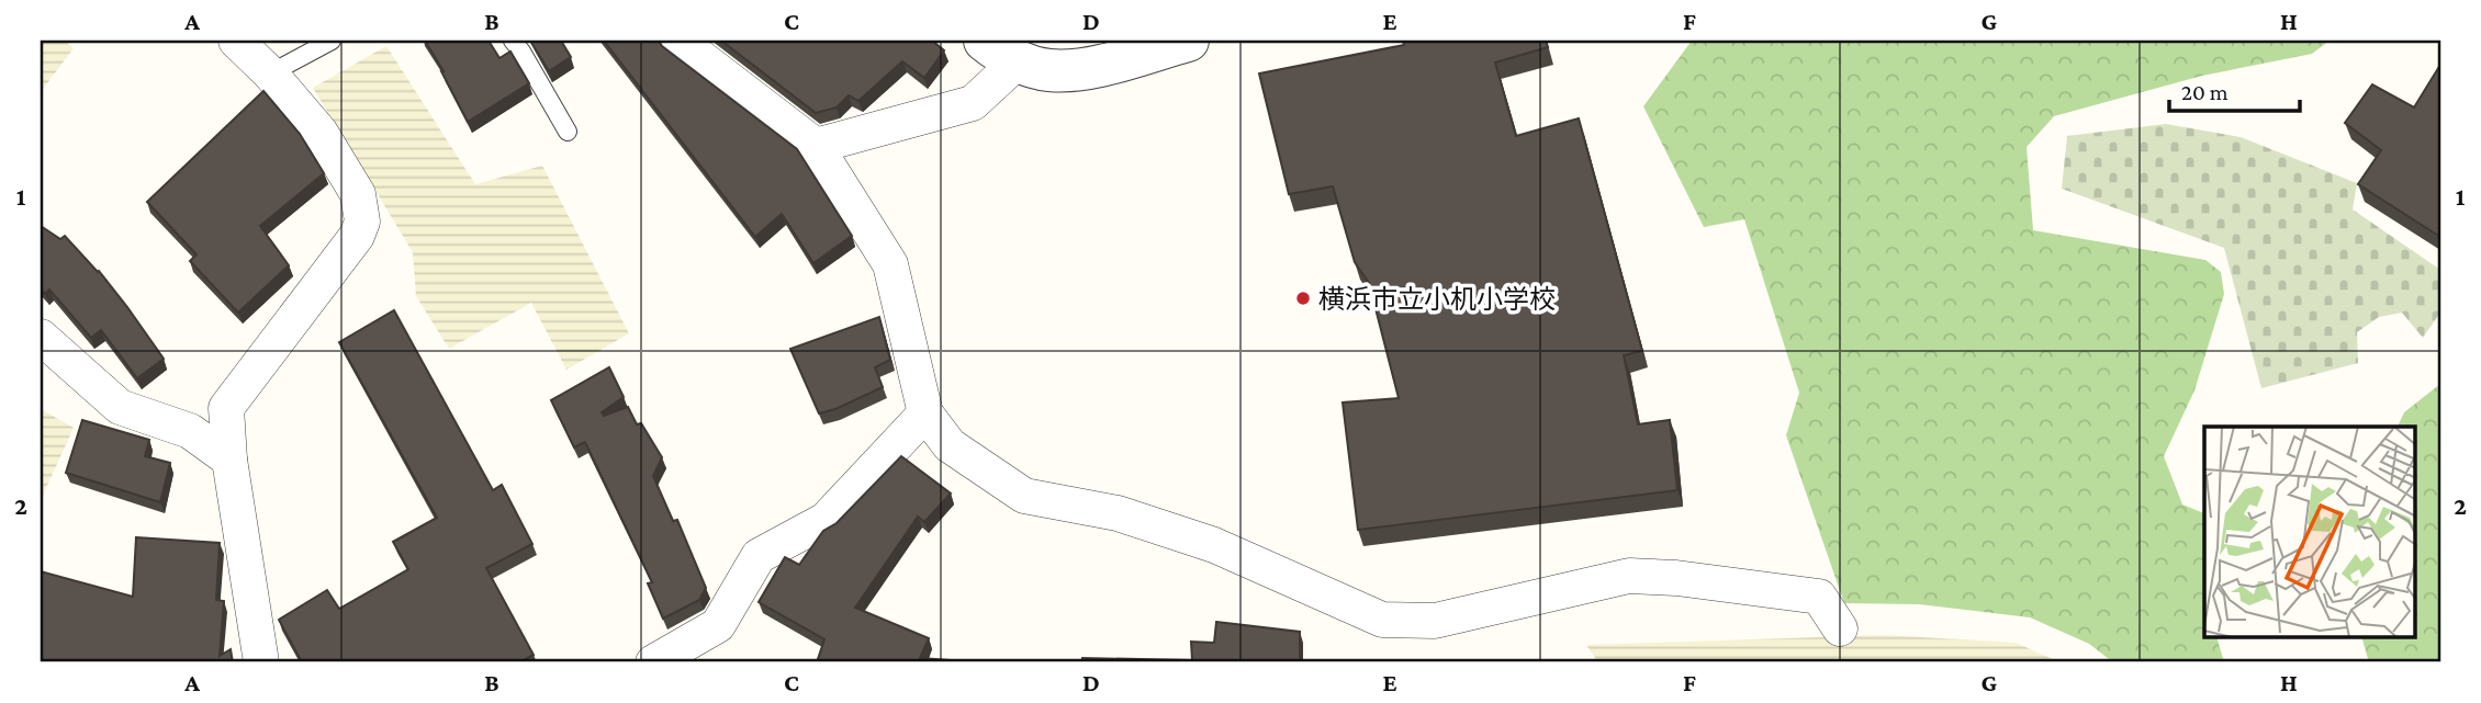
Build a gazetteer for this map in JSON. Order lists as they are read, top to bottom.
{
  "places": ["横浜市立小机小学校"],
  "scale_bar": "20 m",
  "grid": {
    "columns": [
      "A",
      "B",
      "C",
      "D",
      "E",
      "F",
      "G",
      "H"
    ],
    "rows": ["1", "2"]
  }
}
